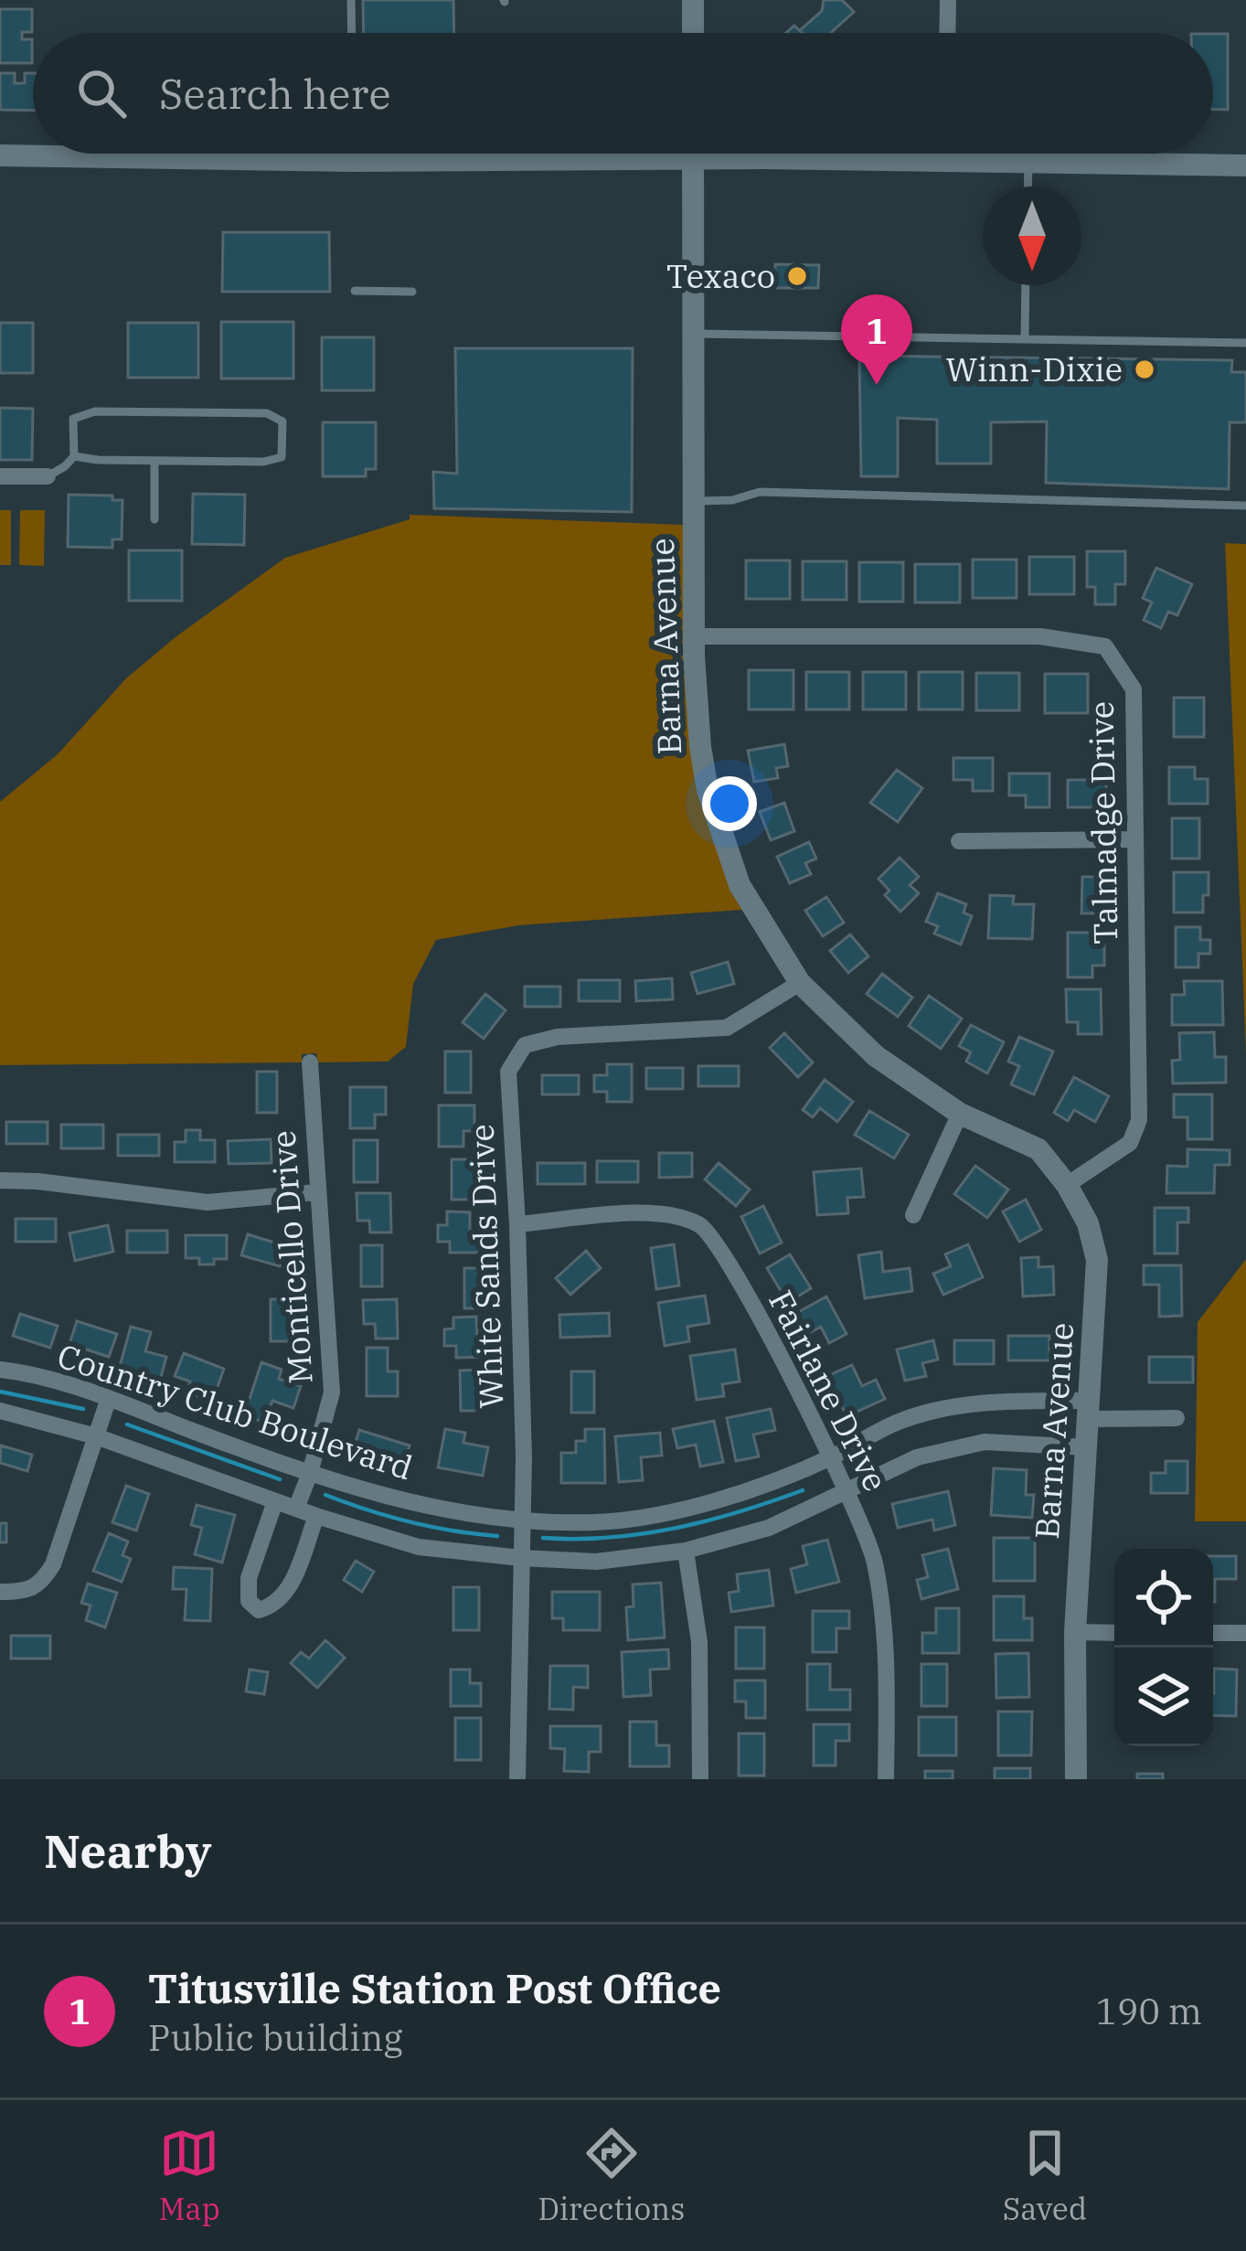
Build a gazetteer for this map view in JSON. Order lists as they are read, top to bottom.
{
  "streets": {
    "street": [
      "Barna Avenue",
      "Talmadge Drive",
      "Monticello Drive",
      "White Sands Drive",
      "Fairlane Drive",
      "Country Club Boulevard"
    ]
  },
  "crossings": [
    ["Barna Avenue", "Talmadge Drive"],
    ["Barna Avenue", "White Sands Drive"],
    ["Barna Avenue", "Country Club Boulevard"],
    ["Monticello Drive", "Country Club Boulevard"],
    ["White Sands Drive", "Fairlane Drive"],
    ["White Sands Drive", "Country Club Boulevard"],
    ["Fairlane Drive", "Country Club Boulevard"]
  ],
  "places": ["Texaco", "Winn-Dixie"],
  "north": "bottom",
  "page": {
    "search": "Search here",
    "pins": "1",
    "heading": "Nearby",
    "list": [
      {
        "mark": "1",
        "name": "Titusville Station Post Office",
        "note": "Public building",
        "value": "190 m"
      }
    ],
    "nav": ["Map", "Directions", "Saved"]
  }
}
